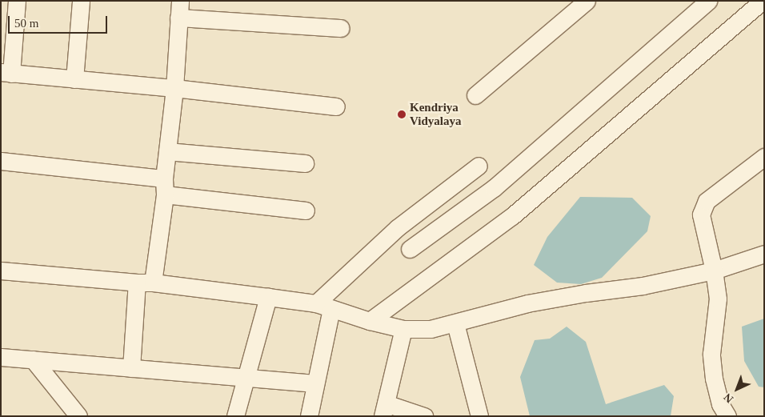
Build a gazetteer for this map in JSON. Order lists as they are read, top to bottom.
{
  "places": ["Kendriya Vidyalaya"],
  "scale_bar": "50 m",
  "north": "bottom left"
}
